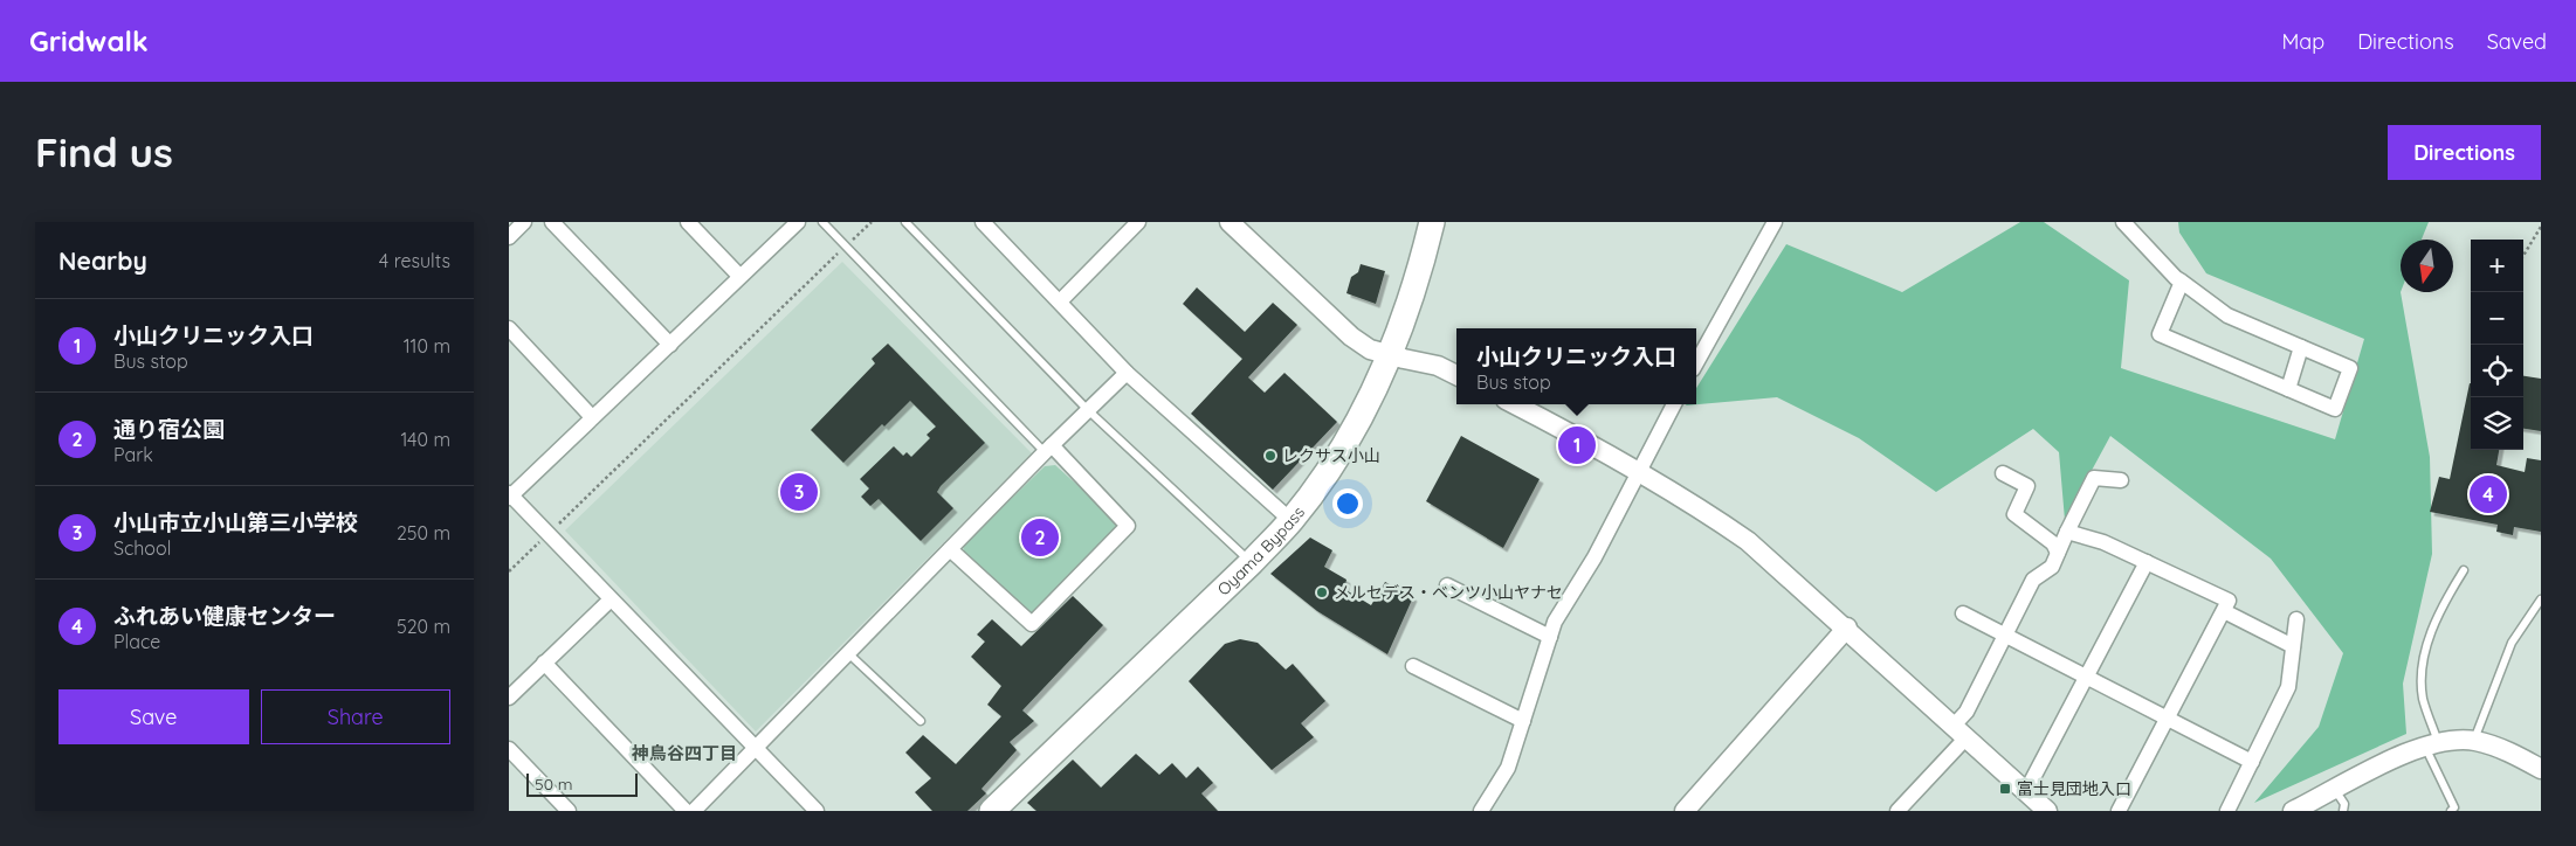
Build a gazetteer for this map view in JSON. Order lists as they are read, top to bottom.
{
  "streets": {
    "highway": ["Oyama Bypass"]
  },
  "districts": ["神鳥谷四丁目"],
  "places": {
    "other": ["レクサス小山", "メルセデス・ベンツ小山ヤナセ"],
    "transit": ["富士見団地入口"]
  },
  "scale_bar": "50 m",
  "north": "bottom",
  "page": {
    "header": "Gridwalk",
    "nav": ["Map", "Directions", "Saved"],
    "buttons": [
      "Directions",
      ["Save", "Share"]
    ],
    "title": "Find us",
    "heading": ["Nearby", "4 results"],
    "map_buttons": ["+", "−"],
    "list": [
      {
        "mark": "1",
        "name": "小山クリニック入口",
        "note": "Bus stop",
        "value": "110 m"
      },
      {
        "mark": "2",
        "name": "通り宿公園",
        "note": "Park",
        "value": "140 m"
      },
      {
        "mark": "3",
        "name": "小山市立小山第三小学校",
        "note": "School",
        "value": "250 m"
      },
      {
        "mark": "4",
        "name": "ふれあい健康センター",
        "note": "Place",
        "value": "520 m"
      }
    ],
    "popup": ["小山クリニック入口", "Bus stop"],
    "pins": [
      "1",
      "3",
      "4",
      "2"
    ],
    "scale": "50 m"
  }
}
